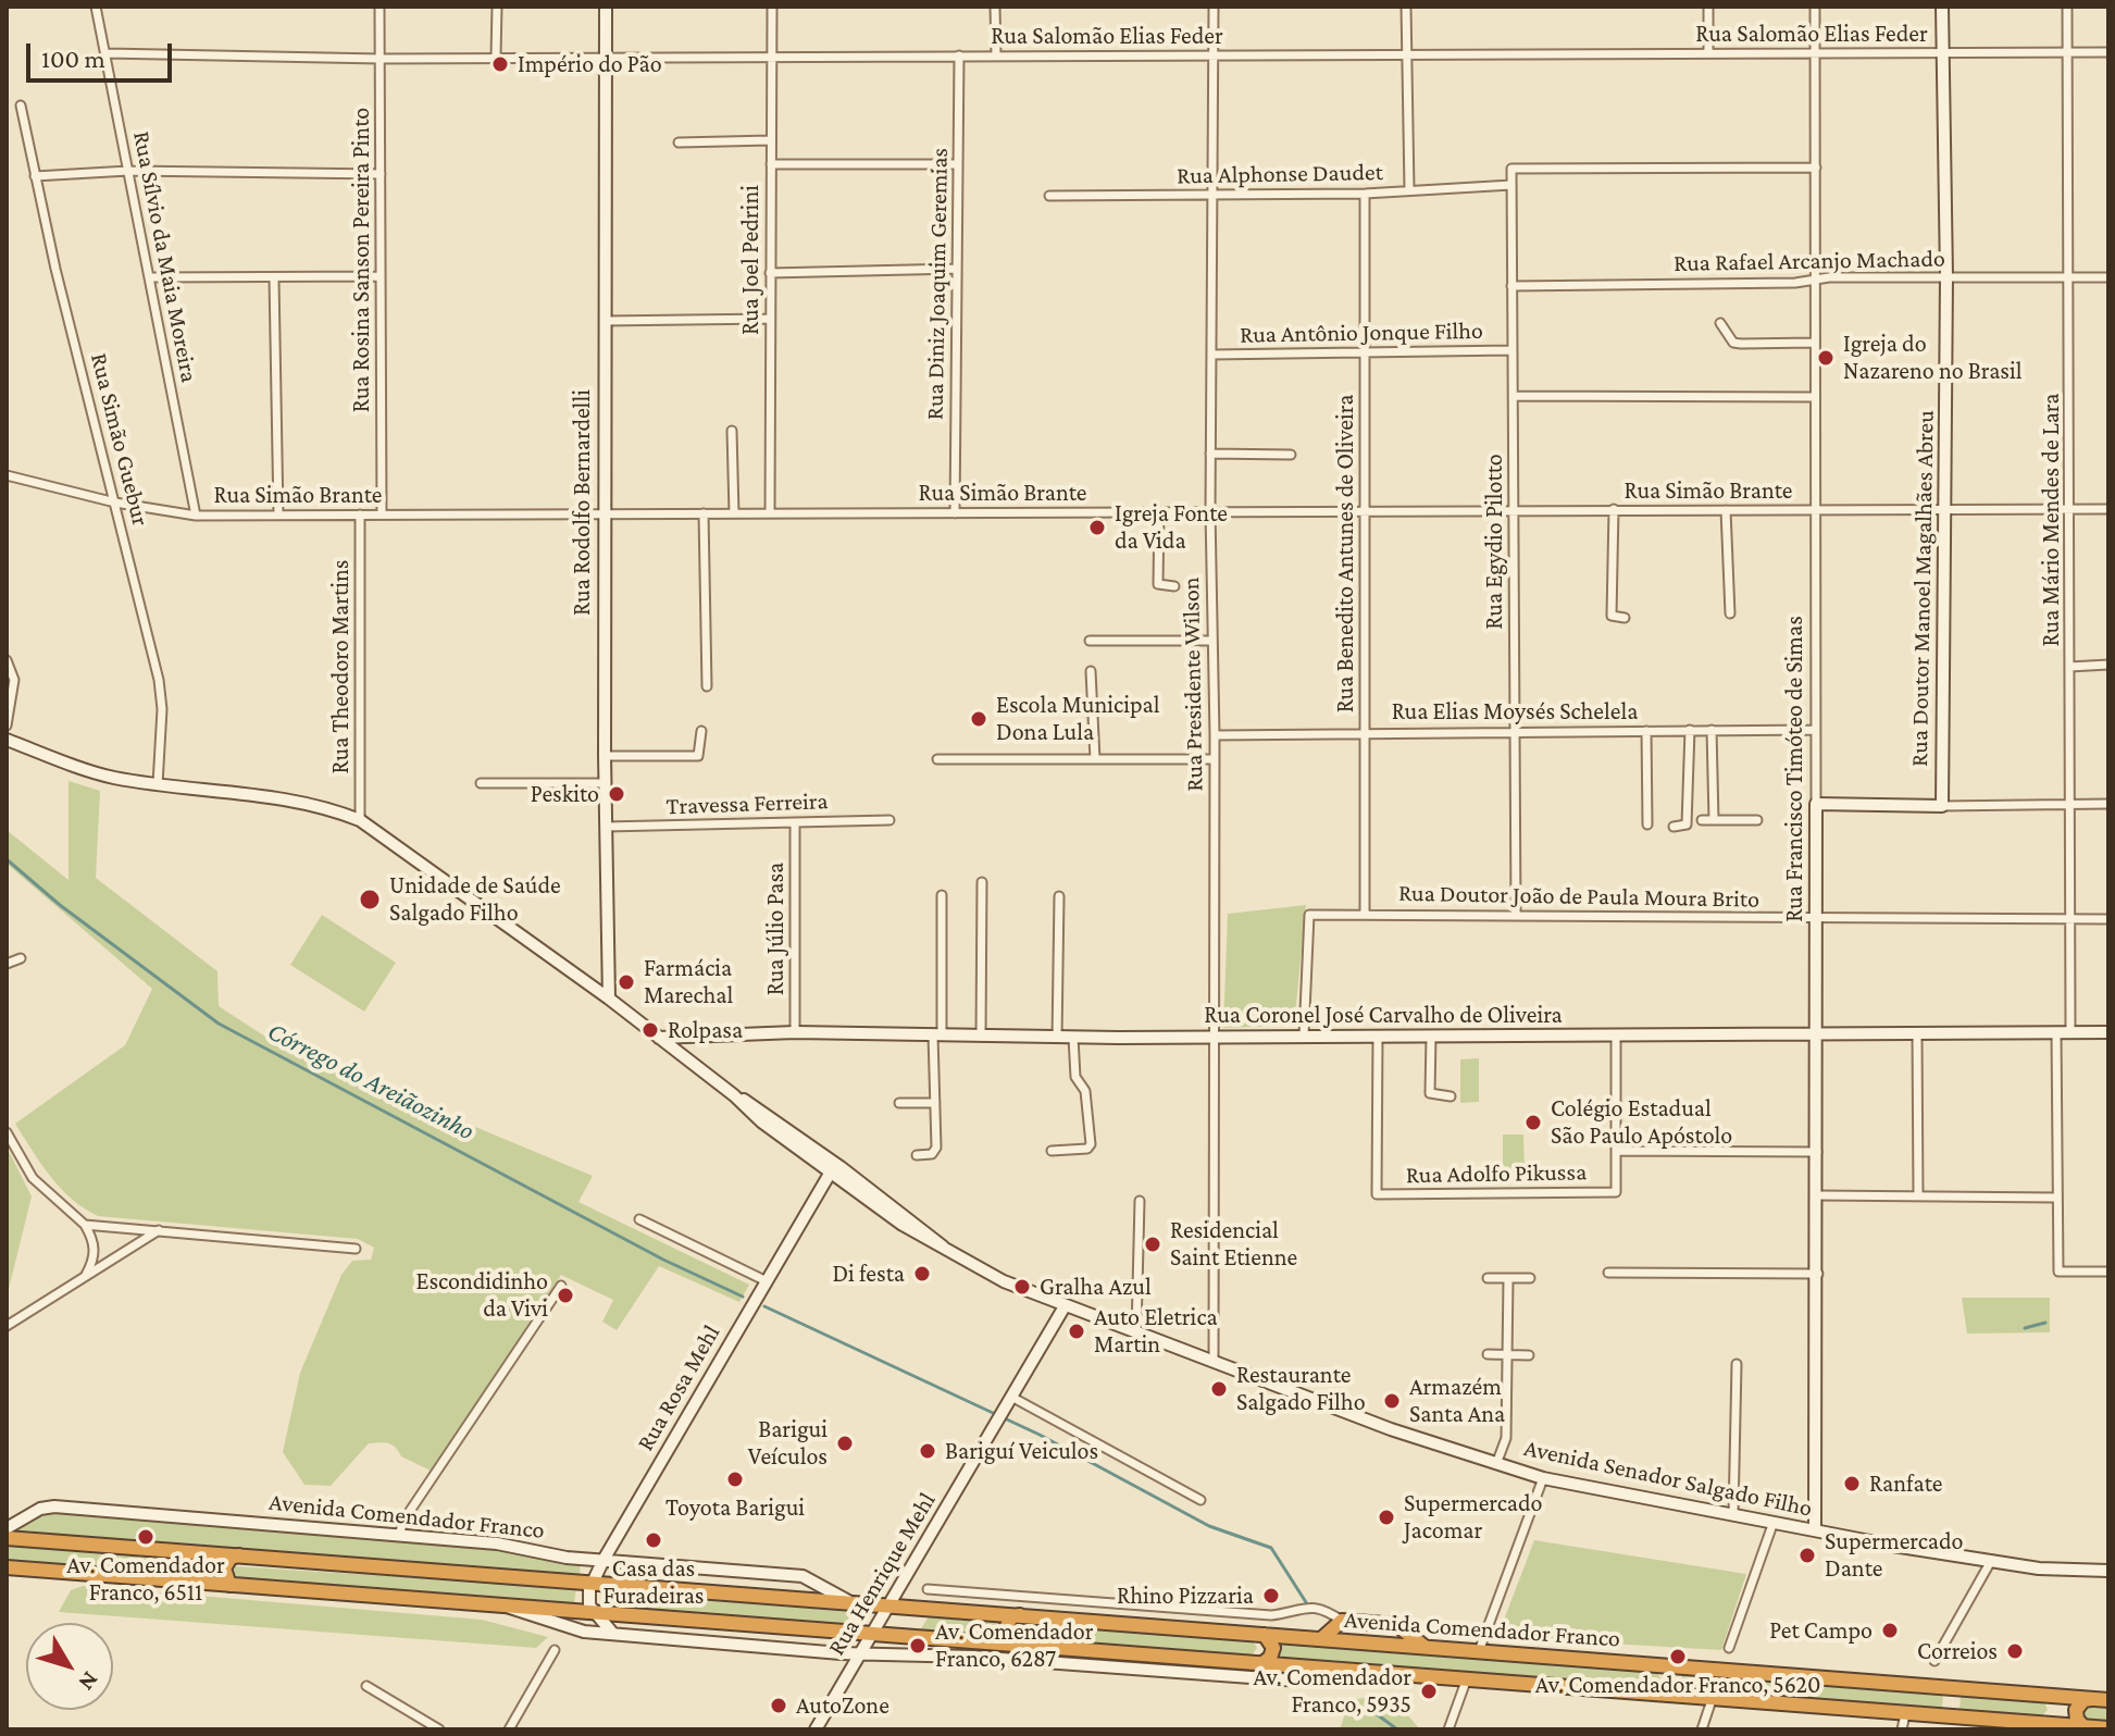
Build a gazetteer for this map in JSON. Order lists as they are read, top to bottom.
{
  "streets": {
    "highway": ["Avenida Comendador Franco"],
    "street": [
      "Rua Salomão Elias Feder",
      "Rua Alphonse Daudet",
      "Rua Sílvio da Maia Moreira",
      "Rua Rosina Sanson Pereira Pinto",
      "Rua Joel Pedrini",
      "Rua Rafael Arcanjo Machado",
      "Rua Diniz Joaquim Geremias",
      "Rua Antônio Jonque Filho",
      "Rua Simão Guebur",
      "Rua Simão Brante",
      "Rua Rodolfo Bernardelli",
      "Rua Mário Mendes de Lara",
      "Rua Egydio Pilotto",
      "Rua Benedito Antunes de Oliveira",
      "Rua Doutor Manoel Magalhães Abreu",
      "Rua Theodoro Martins",
      "Rua Presidente Wilson",
      "Rua Elias Moysés Schelela",
      "Rua Francisco Timóteo de Simas",
      "Travessa Ferreira",
      "Rua Doutor João de Paula Moura Brito",
      "Rua Júlio Pasa",
      "Rua Coronel José Carvalho de Oliveira",
      "Rua Adolfo Pikussa",
      "Rua Rosa Mehl",
      "Avenida Senador Salgado Filho",
      "Rua Henrique Mehl"
    ]
  },
  "crossings": [
    ["Rua Salomão Elias Feder", "Rua Sílvio da Maia Moreira"],
    ["Rua Salomão Elias Feder", "Rua Rosina Sanson Pereira Pinto"],
    ["Rua Salomão Elias Feder", "Rua Joel Pedrini"],
    ["Rua Salomão Elias Feder", "Rua Diniz Joaquim Geremias"],
    ["Rua Salomão Elias Feder", "Rua Rodolfo Bernardelli"],
    ["Rua Salomão Elias Feder", "Rua Mário Mendes de Lara"],
    ["Rua Salomão Elias Feder", "Rua Doutor Manoel Magalhães Abreu"],
    ["Rua Salomão Elias Feder", "Rua Presidente Wilson"],
    ["Rua Salomão Elias Feder", "Rua Francisco Timóteo de Simas"],
    ["Rua Alphonse Daudet", "Rua Egydio Pilotto"],
    ["Rua Alphonse Daudet", "Rua Benedito Antunes de Oliveira"],
    ["Rua Alphonse Daudet", "Rua Presidente Wilson"],
    ["Rua Sílvio da Maia Moreira", "Rua Simão Brante"],
    ["Rua Rosina Sanson Pereira Pinto", "Rua Simão Brante"],
    ["Rua Joel Pedrini", "Rua Simão Brante"],
    ["Rua Rafael Arcanjo Machado", "Rua Mário Mendes de Lara"],
    ["Rua Rafael Arcanjo Machado", "Rua Egydio Pilotto"],
    ["Rua Rafael Arcanjo Machado", "Rua Doutor Manoel Magalhães Abreu"],
    ["Rua Rafael Arcanjo Machado", "Rua Francisco Timóteo de Simas"],
    ["Rua Diniz Joaquim Geremias", "Rua Simão Brante"],
    ["Rua Antônio Jonque Filho", "Rua Egydio Pilotto"],
    ["Rua Antônio Jonque Filho", "Rua Benedito Antunes de Oliveira"],
    ["Rua Antônio Jonque Filho", "Rua Presidente Wilson"],
    ["Rua Simão Guebur", "Rua Simão Brante"],
    ["Rua Simão Guebur", "Avenida Senador Salgado Filho"],
    ["Rua Simão Brante", "Rua Rodolfo Bernardelli"],
    ["Rua Simão Brante", "Rua Mário Mendes de Lara"],
    ["Rua Simão Brante", "Rua Egydio Pilotto"],
    ["Rua Simão Brante", "Rua Benedito Antunes de Oliveira"],
    ["Rua Simão Brante", "Rua Doutor Manoel Magalhães Abreu"],
    ["Rua Simão Brante", "Rua Theodoro Martins"],
    ["Rua Simão Brante", "Rua Presidente Wilson"],
    ["Rua Simão Brante", "Rua Francisco Timóteo de Simas"],
    ["Rua Rodolfo Bernardelli", "Travessa Ferreira"],
    ["Rua Rodolfo Bernardelli", "Avenida Senador Salgado Filho"],
    ["Rua Mário Mendes de Lara", "Rua Doutor João de Paula Moura Brito"],
    ["Rua Mário Mendes de Lara", "Rua Coronel José Carvalho de Oliveira"],
    ["Rua Egydio Pilotto", "Rua Elias Moysés Schelela"],
    ["Rua Egydio Pilotto", "Rua Francisco Timóteo de Simas"],
    ["Rua Egydio Pilotto", "Rua Doutor João de Paula Moura Brito"],
    ["Rua Benedito Antunes de Oliveira", "Rua Elias Moysés Schelela"],
    ["Rua Benedito Antunes de Oliveira", "Rua Doutor João de Paula Moura Brito"],
    ["Rua Theodoro Martins", "Avenida Senador Salgado Filho"],
    ["Rua Presidente Wilson", "Rua Elias Moysés Schelela"],
    ["Rua Presidente Wilson", "Rua Coronel José Carvalho de Oliveira"],
    ["Rua Presidente Wilson", "Avenida Senador Salgado Filho"],
    ["Rua Elias Moysés Schelela", "Rua Francisco Timóteo de Simas"],
    ["Rua Francisco Timóteo de Simas", "Rua Doutor João de Paula Moura Brito"],
    ["Rua Francisco Timóteo de Simas", "Rua Coronel José Carvalho de Oliveira"],
    ["Rua Francisco Timóteo de Simas", "Avenida Senador Salgado Filho"],
    ["Travessa Ferreira", "Rua Júlio Pasa"],
    ["Rua Doutor João de Paula Moura Brito", "Rua Coronel José Carvalho de Oliveira"],
    ["Rua Júlio Pasa", "Rua Coronel José Carvalho de Oliveira"],
    ["Rua Coronel José Carvalho de Oliveira", "Rua Adolfo Pikussa"],
    ["Rua Coronel José Carvalho de Oliveira", "Avenida Senador Salgado Filho"],
    ["Rua Rosa Mehl", "Avenida Senador Salgado Filho"],
    ["Rua Rosa Mehl", "Avenida Comendador Franco"],
    ["Avenida Senador Salgado Filho", "Rua Henrique Mehl"],
    ["Avenida Comendador Franco", "Rua Henrique Mehl"]
  ],
  "water": ["Córrego do Areiãozinho"],
  "places": [
    "Império do Pão",
    "Igreja do Nazareno no Brasil",
    "Igreja Fonte da Vida",
    "Escola Municipal Dona Lula",
    "Peskito",
    "Unidade de Saúde Salgado Filho",
    "Farmácia Marechal",
    "Rolpasa",
    "Colégio Estadual São Paulo Apóstolo",
    "Residencial Saint Etienne",
    "Di festa",
    "Gralha Azul",
    "Escondidinho da Vivi",
    "Auto Eletrica Martin",
    "Restaurante Salgado Filho",
    "Armazém Santa Ana",
    "Barigui Veículos",
    "Bariguí Veiculos",
    "Toyota Barigui",
    "Ranfate",
    "Supermercado Jacomar",
    "Av. Comendador Franco, 6511",
    "Casa das Furadeiras",
    "Supermercado Dante",
    "Rhino Pizzaria",
    "Pet Campo",
    "Av. Comendador Franco, 6287",
    "Correios",
    "Av. Comendador Franco, 5620",
    "Av. Comendador Franco, 5935",
    "AutoZone"
  ],
  "scale_bar": "100 m",
  "north": "bottom right"
}
